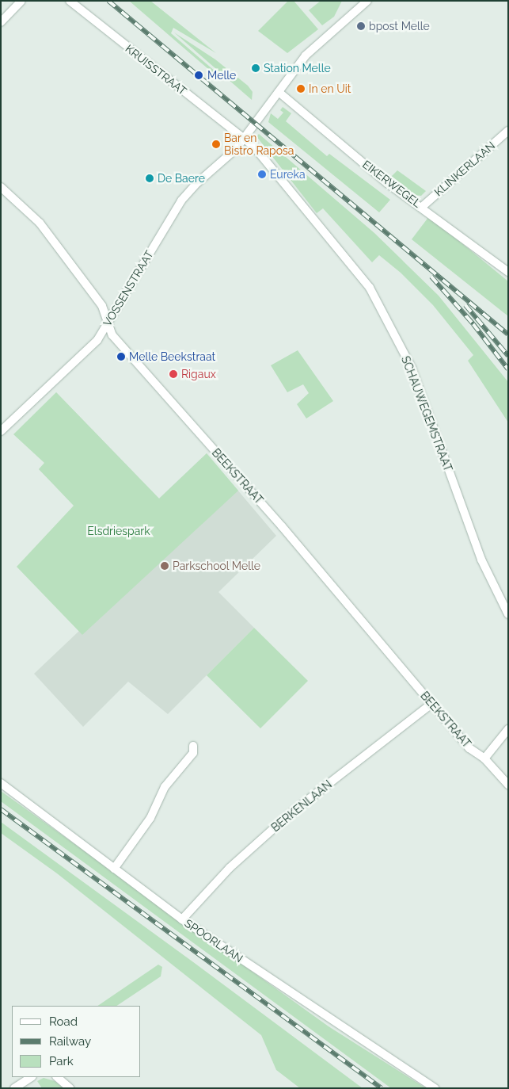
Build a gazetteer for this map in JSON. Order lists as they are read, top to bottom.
{
  "streets": {
    "street": [
      "KRUISSTRAAT",
      "KLINKERLAAN",
      "EIKERWEGEL",
      "VOSSENSTRAAT",
      "SCHAUWEGEMSTRAAT",
      "BEEKSTRAAT",
      "BERKENLAAN",
      "SPOORLAAN"
    ]
  },
  "crossings": [
    ["KRUISSTRAAT", "VOSSENSTRAAT"],
    ["KRUISSTRAAT", "SCHAUWEGEMSTRAAT"],
    ["KLINKERLAAN", "EIKERWEGEL"],
    ["EIKERWEGEL", "VOSSENSTRAAT"],
    ["VOSSENSTRAAT", "SCHAUWEGEMSTRAAT"],
    ["VOSSENSTRAAT", "BEEKSTRAAT"],
    ["BEEKSTRAAT", "BERKENLAAN"],
    ["BERKENLAAN", "SPOORLAAN"]
  ],
  "parks": ["Elsdriespark"],
  "places": [
    "bpost Melle",
    "Station Melle",
    "Melle",
    "In en Uit",
    "Bar en Bistro Raposa",
    "Eureka",
    "De Baere",
    "Melle Beekstraat",
    "Rigaux",
    "Parkschool Melle"
  ],
  "legend": ["Road", "Railway", "Park"]
}
